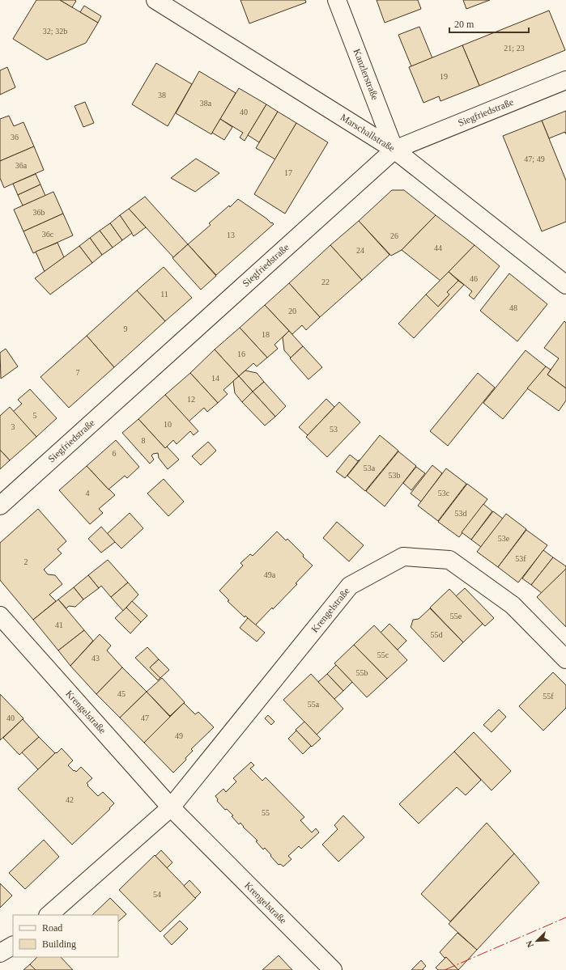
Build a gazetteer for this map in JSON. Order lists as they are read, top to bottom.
{
  "streets": {
    "street": [
      "Kanzlerstraße",
      "Siegfriedstraße",
      "Marschallstraße",
      "Krengelstraße"
    ]
  },
  "crossings": [
    ["Kanzlerstraße", "Siegfriedstraße"],
    ["Kanzlerstraße", "Marschallstraße"],
    ["Siegfriedstraße", "Marschallstraße"]
  ],
  "house_numbers": [
    "32; 32b",
    "21; 23",
    "19",
    "38",
    "38a",
    "40",
    "36",
    "47; 49",
    "36a",
    "17",
    "36b",
    "36c",
    "13",
    "26",
    "44",
    "24",
    "46",
    "22",
    "11",
    "48",
    "20",
    "9",
    "18",
    "16",
    "7",
    "14",
    "12",
    "5",
    "10",
    "3",
    "53",
    "8",
    "6",
    "53a",
    "53b",
    "4",
    "53c",
    "53d",
    "53e",
    "53f",
    "2",
    "49a",
    "55e",
    "41",
    "55d",
    "55c",
    "43",
    "55b",
    "45",
    "55f",
    "55a",
    "40",
    "47",
    "49",
    "42",
    "55",
    "54"
  ],
  "legend": ["Road", "Building"],
  "scale_bar": "20 m",
  "north": "bottom left"
}
